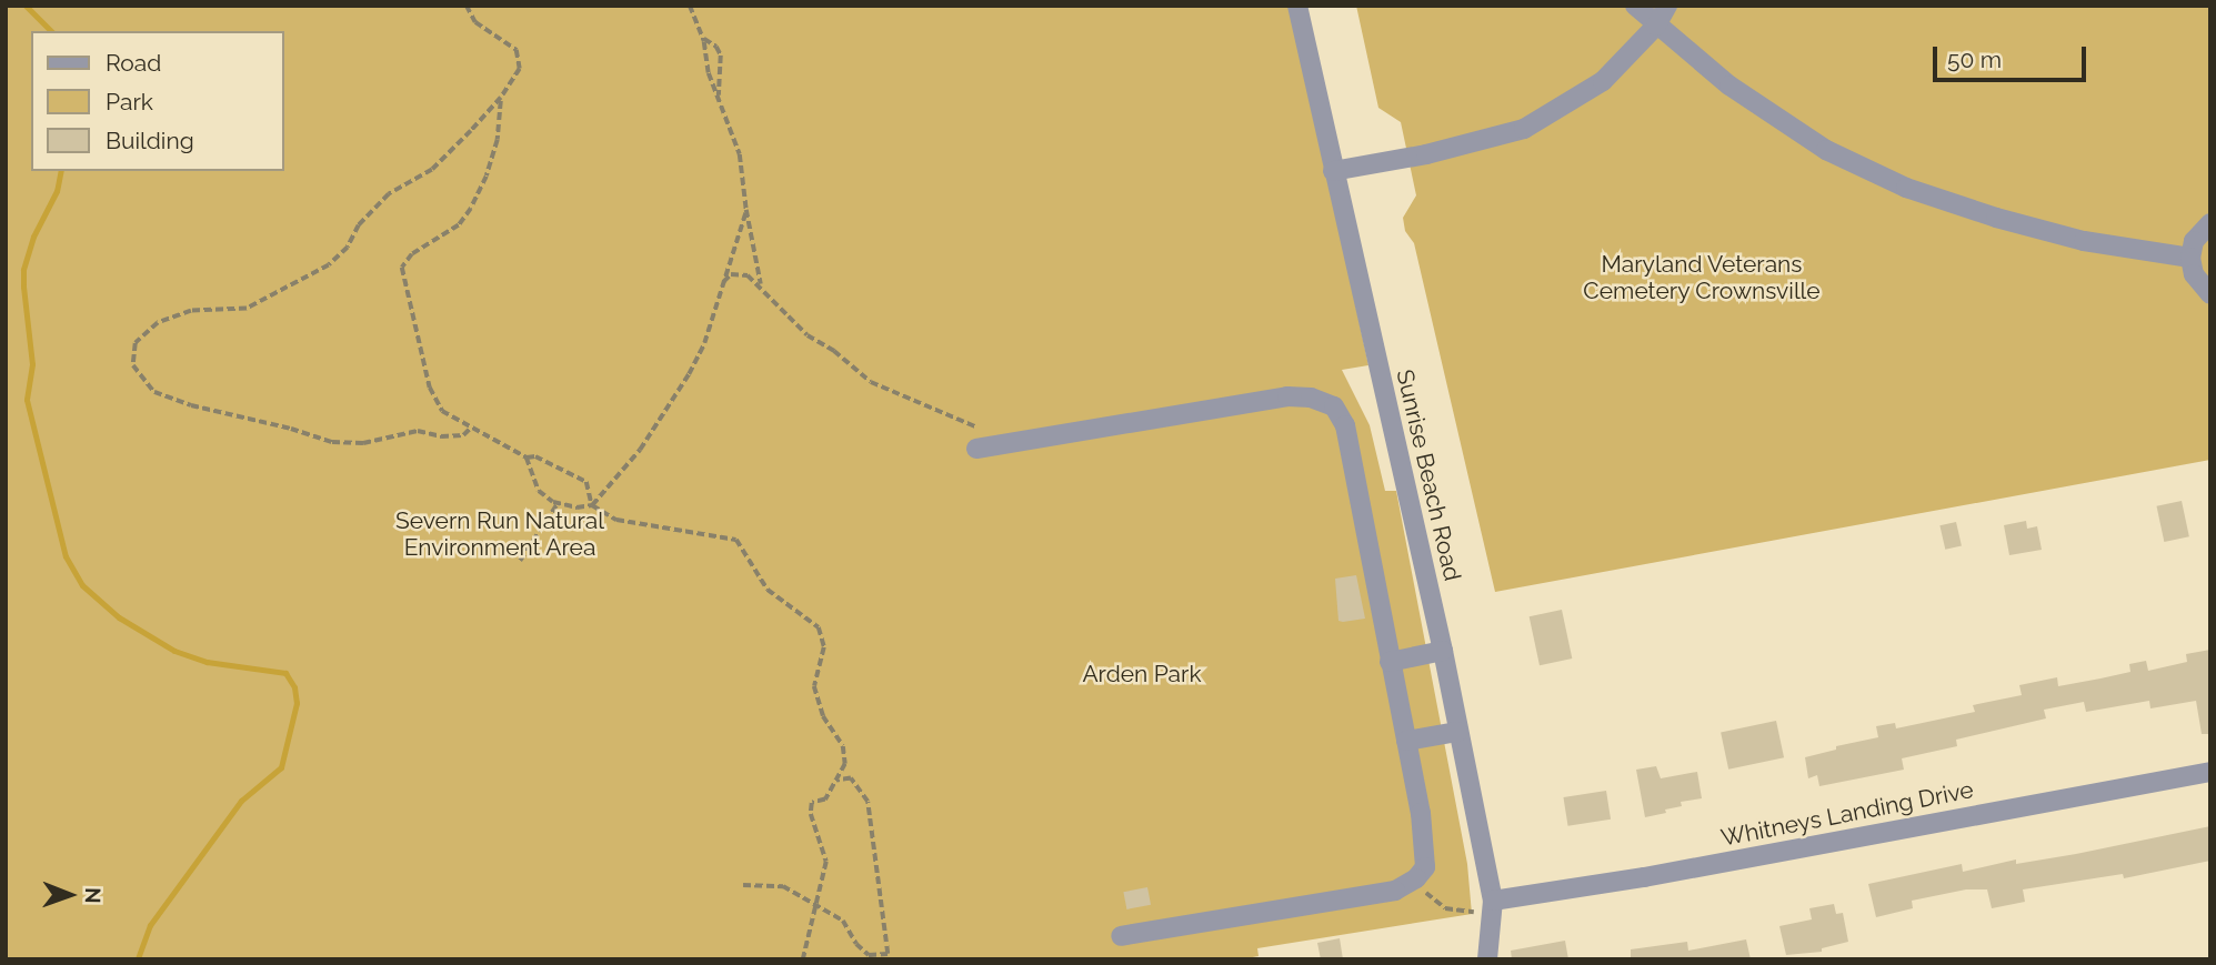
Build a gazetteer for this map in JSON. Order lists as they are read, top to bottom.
{
  "streets": {
    "street": ["Sunrise Beach Road", "Whitneys Landing Drive"]
  },
  "crossings": [
    ["Sunrise Beach Road", "Whitneys Landing Drive"]
  ],
  "parks": ["Maryland Veterans Cemetery Crownsville", "Severn Run Natural Environment Area", "Arden Park"],
  "legend": ["Road", "Park", "Building"],
  "scale_bar": "50 m",
  "north": "right"
}
